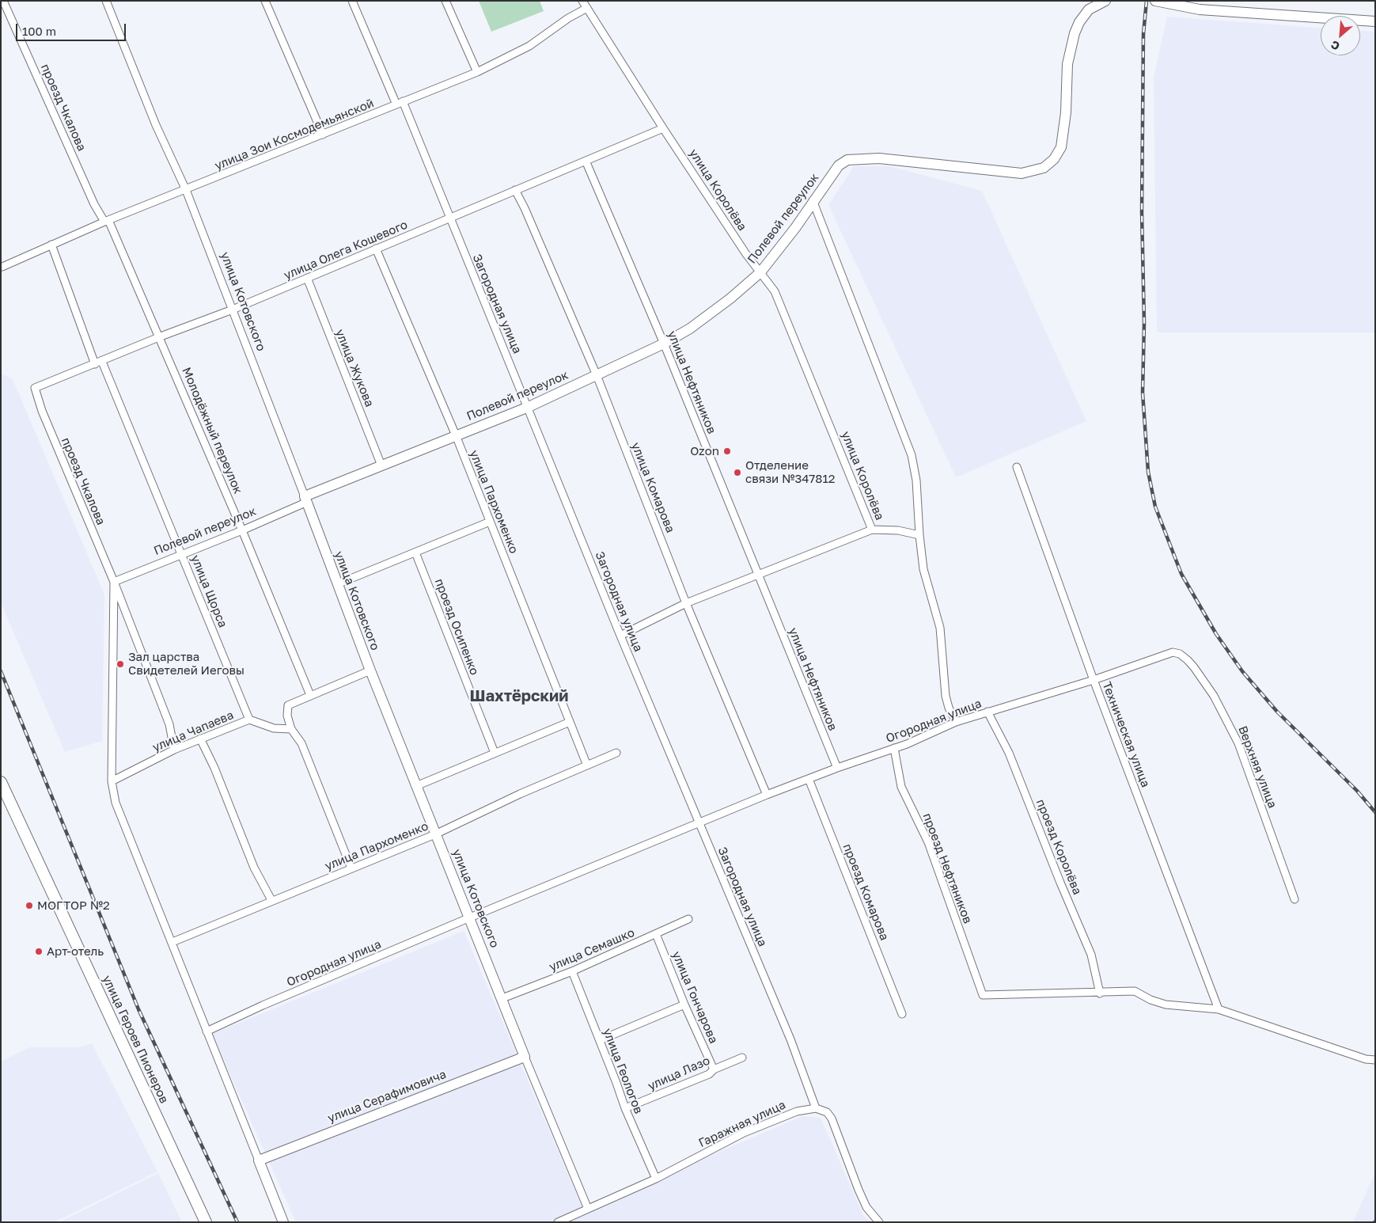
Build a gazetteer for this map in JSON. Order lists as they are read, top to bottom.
{
  "streets": {
    "main road": ["улица Героев Пионеров"],
    "street": [
      "проезд Чкалова",
      "улица Зои Космодемьянской",
      "улица Королёва",
      "Полевой переулок",
      "улица Олега Кошевого",
      "улица Котовского",
      "Загородная улица",
      "улица Жукова",
      "улица Нефтяников",
      "Молодёжный переулок",
      "улица Комарова",
      "улица Пархоменко",
      "улица Щорса",
      "проезд Осипенко",
      "Огородная улица",
      "улица Чапаева",
      "Техническая улица",
      "Верхняя улица",
      "проезд Королёва",
      "проезд Нефтяников",
      "проезд Комарова",
      "улица Семашко",
      "улица Гончарова",
      "улица Геологов",
      "улица Лазо",
      "улица Серафимовича",
      "Гаражная улица"
    ]
  },
  "crossings": [
    ["проезд Чкалова", "улица Зои Космодемьянской"],
    ["проезд Чкалова", "Полевой переулок"],
    ["проезд Чкалова", "улица Олега Кошевого"],
    ["проезд Чкалова", "Молодёжный переулок"],
    ["проезд Чкалова", "улица Чапаева"],
    ["улица Зои Космодемьянской", "улица Королёва"],
    ["улица Зои Космодемьянской", "улица Котовского"],
    ["улица Зои Космодемьянской", "Загородная улица"],
    ["улица Зои Космодемьянской", "Молодёжный переулок"],
    ["улица Королёва", "Полевой переулок"],
    ["улица Королёва", "улица Олега Кошевого"],
    ["Полевой переулок", "улица Котовского"],
    ["Полевой переулок", "Загородная улица"],
    ["Полевой переулок", "улица Жукова"],
    ["Полевой переулок", "улица Нефтяников"],
    ["Полевой переулок", "Молодёжный переулок"],
    ["Полевой переулок", "улица Комарова"],
    ["Полевой переулок", "улица Пархоменко"],
    ["Полевой переулок", "улица Щорса"],
    ["улица Олега Кошевого", "улица Котовского"],
    ["улица Олега Кошевого", "Загородная улица"],
    ["улица Олега Кошевого", "улица Жукова"],
    ["улица Олега Кошевого", "улица Нефтяников"],
    ["улица Олега Кошевого", "Молодёжный переулок"],
    ["улица Олега Кошевого", "улица Комарова"],
    ["улица Олега Кошевого", "улица Пархоменко"],
    ["улица Олега Кошевого", "улица Щорса"],
    ["улица Котовского", "улица Пархоменко"],
    ["улица Котовского", "Огородная улица"],
    ["улица Котовского", "улица Семашко"],
    ["улица Котовского", "улица Серафимовича"],
    ["улица Котовского", "Гаражная улица"],
    ["Загородная улица", "Огородная улица"],
    ["Загородная улица", "Гаражная улица"],
    ["улица Нефтяников", "Огородная улица"],
    ["улица Комарова", "Огородная улица"],
    ["улица Щорса", "улица Чапаева"],
    ["Огородная улица", "Техническая улица"],
    ["Огородная улица", "Верхняя улица"],
    ["Огородная улица", "проезд Королёва"],
    ["Огородная улица", "проезд Нефтяников"],
    ["Огородная улица", "проезд Комарова"],
    ["проезд Королёва", "проезд Нефтяников"],
    ["улица Семашко", "улица Гончарова"],
    ["улица Семашко", "улица Геологов"],
    ["улица Гончарова", "улица Лазо"],
    ["улица Геологов", "улица Лазо"],
    ["улица Геологов", "Гаражная улица"]
  ],
  "districts": ["Шахтёрский"],
  "places": [
    "Ozon",
    "Отделение связи №347812",
    "Зал царства Свидетелей Иеговы",
    "МОГТОР №2",
    "Арт-отель"
  ],
  "scale_bar": "100 m",
  "north": "bottom left"
}
